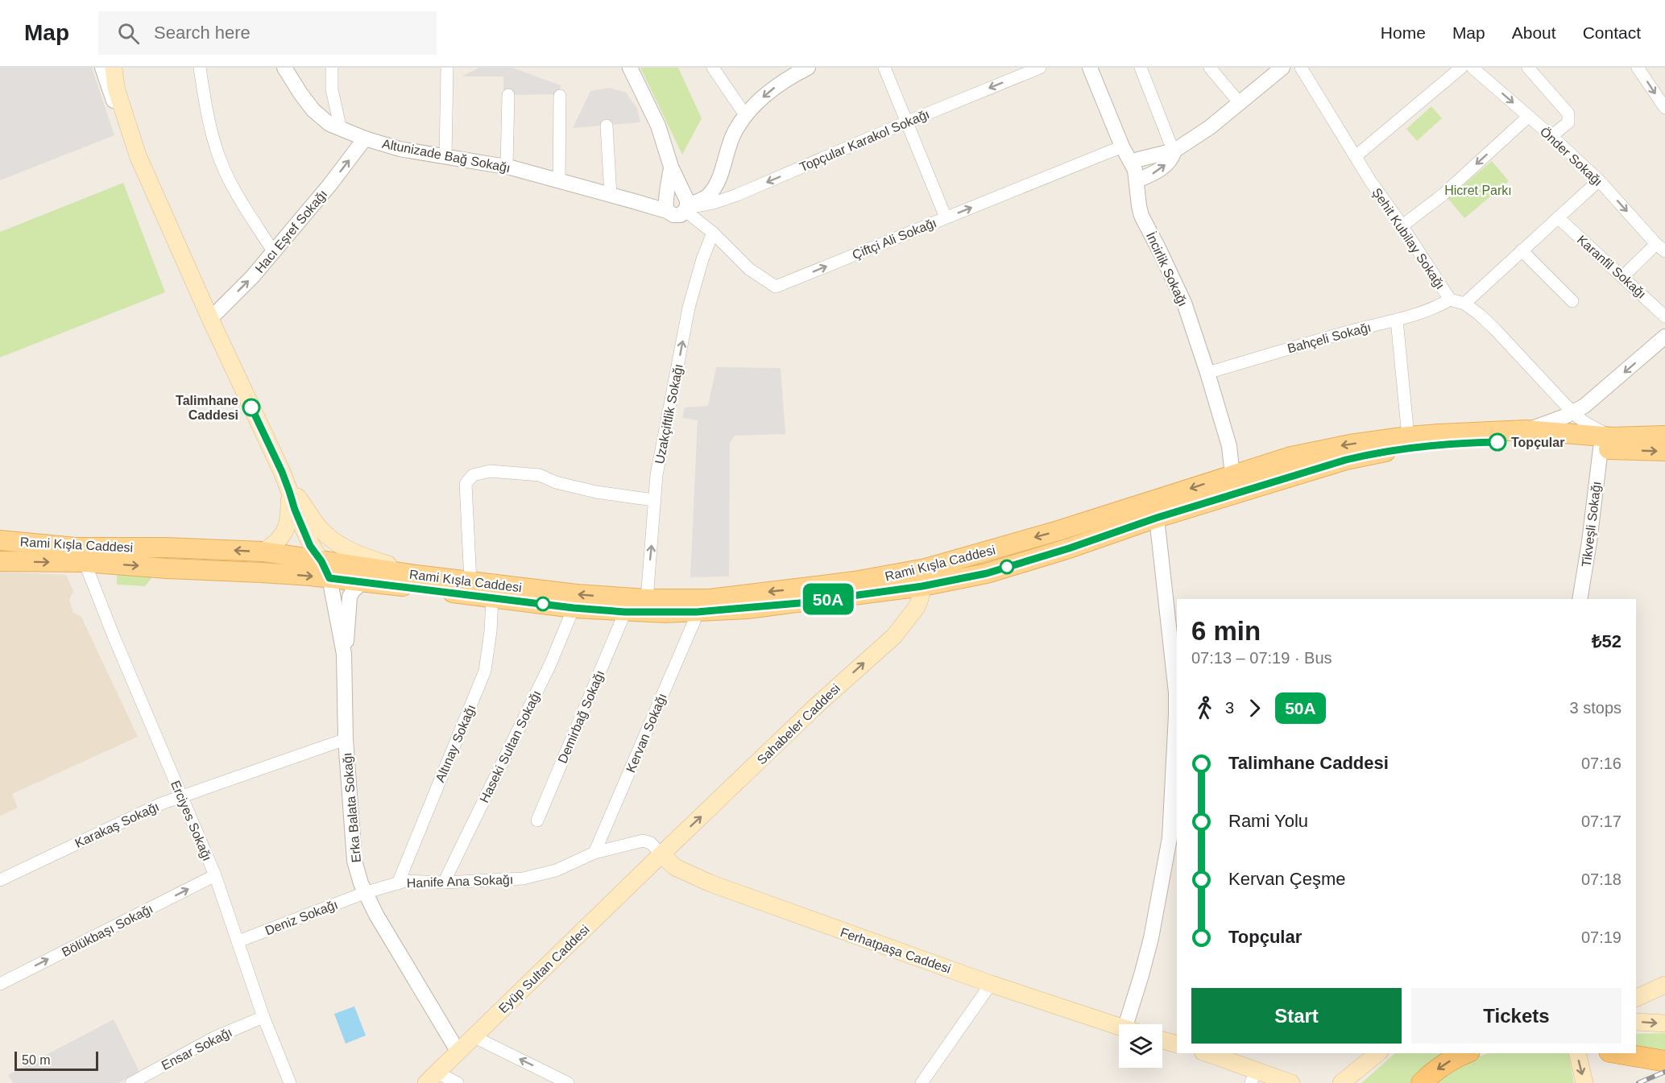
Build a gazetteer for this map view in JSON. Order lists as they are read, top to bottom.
{
  "streets": {
    "main road": [
      "Rami Kışla Caddesi",
      "Sahabeler Caddesi",
      "Ferhatpaşa Caddesi",
      "Eyüp Sultan Caddesi"
    ],
    "street": [
      "Topçular Karakol Sokağı",
      "Altunizade Bağ Sokağı",
      "Önder Sokağı",
      "Hacı Eşref Sokağı",
      "Çiftçi Ali Sokağı",
      "Şehit Kubilay Sokağı",
      "Karanfil Sokağı",
      "İncirlik Sokağı",
      "Bahçeli Sokağı",
      "Uzakçiftlik Sokağı",
      "Tikveşli Sokağı",
      "Demirbağ Sokağı",
      "Kervan Sokağı",
      "Altınay Sokağı",
      "Haseki Sultan Sokağı",
      "Erka Balata Sokağı",
      "Erciyes Sokağı",
      "Karakaş Sokağı",
      "Hanife Ana Sokağı",
      "Deniz Sokağı",
      "Bölükbaşı Sokağı",
      "Ensar Sokağı"
    ]
  },
  "crossings": [
    ["Topçular Karakol Sokağı", "Çiftçi Ali Sokağı"],
    ["Altunizade Bağ Sokağı", "Hacı Eşref Sokağı"],
    ["Çiftçi Ali Sokağı", "İncirlik Sokağı"],
    ["Çiftçi Ali Sokağı", "Uzakçiftlik Sokağı"],
    ["Şehit Kubilay Sokağı", "Bahçeli Sokağı"],
    ["Şehit Kubilay Sokağı", "Tikveşli Sokağı"],
    ["Şehit Kubilay Sokağı", "Rami Kışla Caddesi"],
    ["İncirlik Sokağı", "Bahçeli Sokağı"],
    ["İncirlik Sokağı", "Rami Kışla Caddesi"],
    ["Uzakçiftlik Sokağı", "Rami Kışla Caddesi"],
    ["Tikveşli Sokağı", "Rami Kışla Caddesi"],
    ["Rami Kışla Caddesi", "Demirbağ Sokağı"],
    ["Rami Kışla Caddesi", "Sahabeler Caddesi"],
    ["Rami Kışla Caddesi", "Kervan Sokağı"],
    ["Rami Kışla Caddesi", "Altınay Sokağı"],
    ["Rami Kışla Caddesi", "Haseki Sultan Sokağı"],
    ["Rami Kışla Caddesi", "Erka Balata Sokağı"],
    ["Rami Kışla Caddesi", "Erciyes Sokağı"],
    ["Sahabeler Caddesi", "Hanife Ana Sokağı"],
    ["Sahabeler Caddesi", "Ferhatpaşa Caddesi"],
    ["Sahabeler Caddesi", "Eyüp Sultan Caddesi"],
    ["Kervan Sokağı", "Hanife Ana Sokağı"],
    ["Altınay Sokağı", "Hanife Ana Sokağı"],
    ["Haseki Sultan Sokağı", "Hanife Ana Sokağı"],
    ["Erka Balata Sokağı", "Karakaş Sokağı"],
    ["Erka Balata Sokağı", "Hanife Ana Sokağı"],
    ["Erka Balata Sokağı", "Deniz Sokağı"],
    ["Erka Balata Sokağı", "Eyüp Sultan Caddesi"],
    ["Erciyes Sokağı", "Karakaş Sokağı"],
    ["Erciyes Sokağı", "Deniz Sokağı"],
    ["Erciyes Sokağı", "Bölükbaşı Sokağı"],
    ["Erciyes Sokağı", "Ensar Sokağı"],
    ["Hanife Ana Sokağı", "Deniz Sokağı"],
    ["Hanife Ana Sokağı", "Ferhatpaşa Caddesi"],
    ["Hanife Ana Sokağı", "Eyüp Sultan Caddesi"],
    ["Ferhatpaşa Caddesi", "Eyüp Sultan Caddesi"]
  ],
  "one_way": [
    "Topçular Karakol Sokağı",
    "Hacı Eşref Sokağı",
    "Çiftçi Ali Sokağı",
    "Uzakçiftlik Sokağı",
    "Sahabeler Caddesi",
    "Bölükbaşı Sokağı"
  ],
  "parks": ["Hicret Parkı"],
  "places": ["Talimhane Caddesi", "Topçular"],
  "lines": ["bus line 50A"],
  "scale_bar": "50 m",
  "page": {
    "header": "Map",
    "search": "Search here",
    "nav": [
      "Home",
      "Map",
      "About",
      "Contact"
    ],
    "on_map": "50A",
    "heading": ["6 min", "07:13 – 07:19 · Bus", "₺52"],
    "legs": ["3", "50A", "3 stops"],
    "list": [
      {
        "name": "Talimhane Caddesi",
        "value": "07:16"
      },
      {
        "name": "Rami Yolu",
        "value": "07:17"
      },
      {
        "name": "Kervan Çeşme",
        "value": "07:18"
      },
      {
        "name": "Topçular",
        "value": "07:19"
      }
    ],
    "buttons": ["Start", "Tickets"],
    "scale": "50 m"
  }
}
